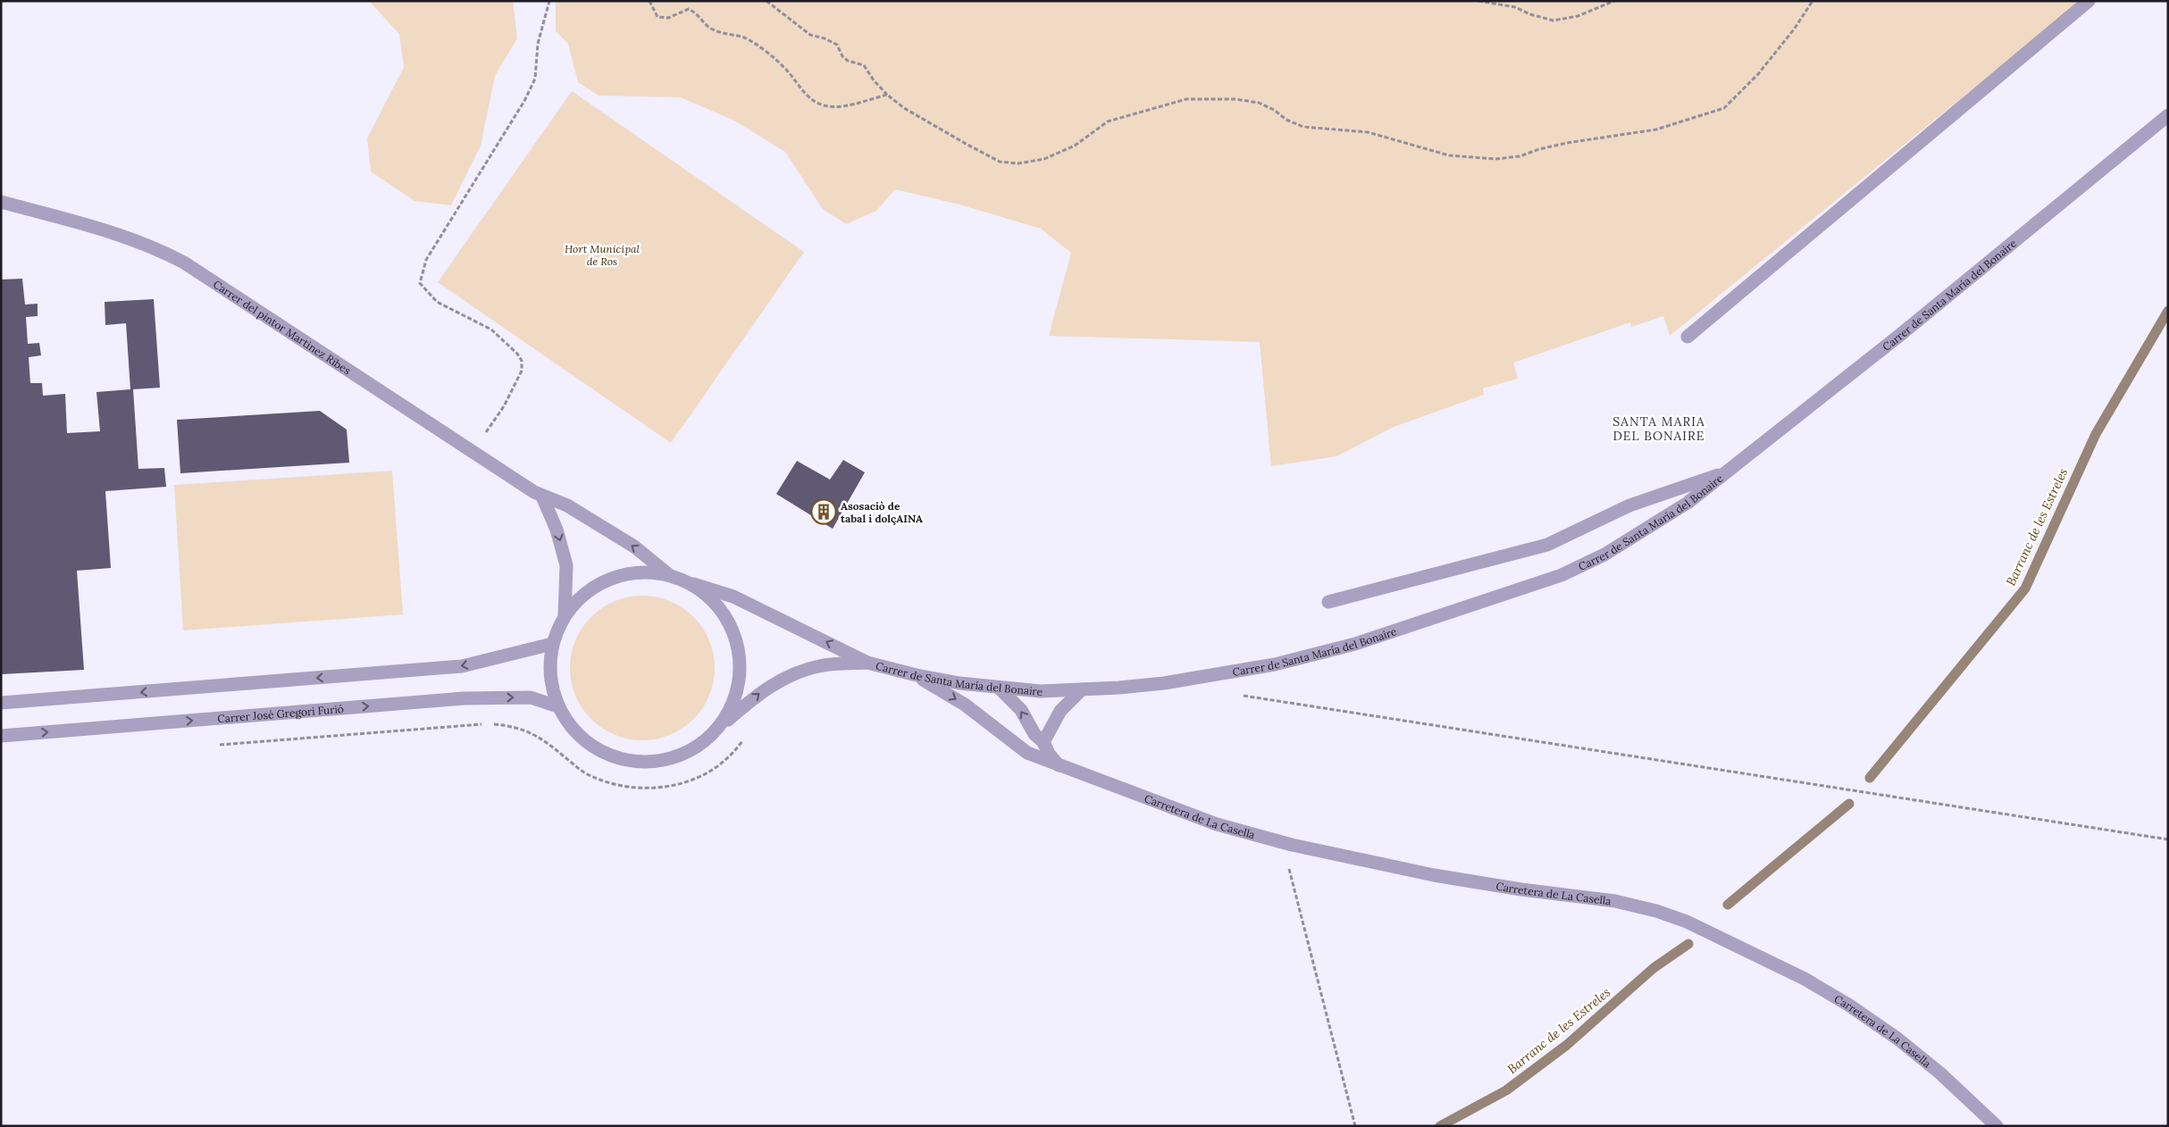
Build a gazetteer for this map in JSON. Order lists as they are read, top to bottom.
{
  "streets": {
    "street": [
      "Carrer de Santa María del Bonaire",
      "Carrer del pintor Martinez Ribes",
      "Carrer José Gregori Furió",
      "Carretera de La Casella"
    ]
  },
  "crossings": [
    ["Carrer de Santa María del Bonaire", "Carrer José Gregori Furió"],
    ["Carrer de Santa María del Bonaire", "Carretera de La Casella"]
  ],
  "districts": ["SANTA MARIA DEL BONAIRE"],
  "water": ["Barranc de les Estreles"],
  "parks": ["Hort Municipal de Ros"],
  "places": {
    "building": ["Asosaciò de tabal i dolçAINA"]
  }
}
